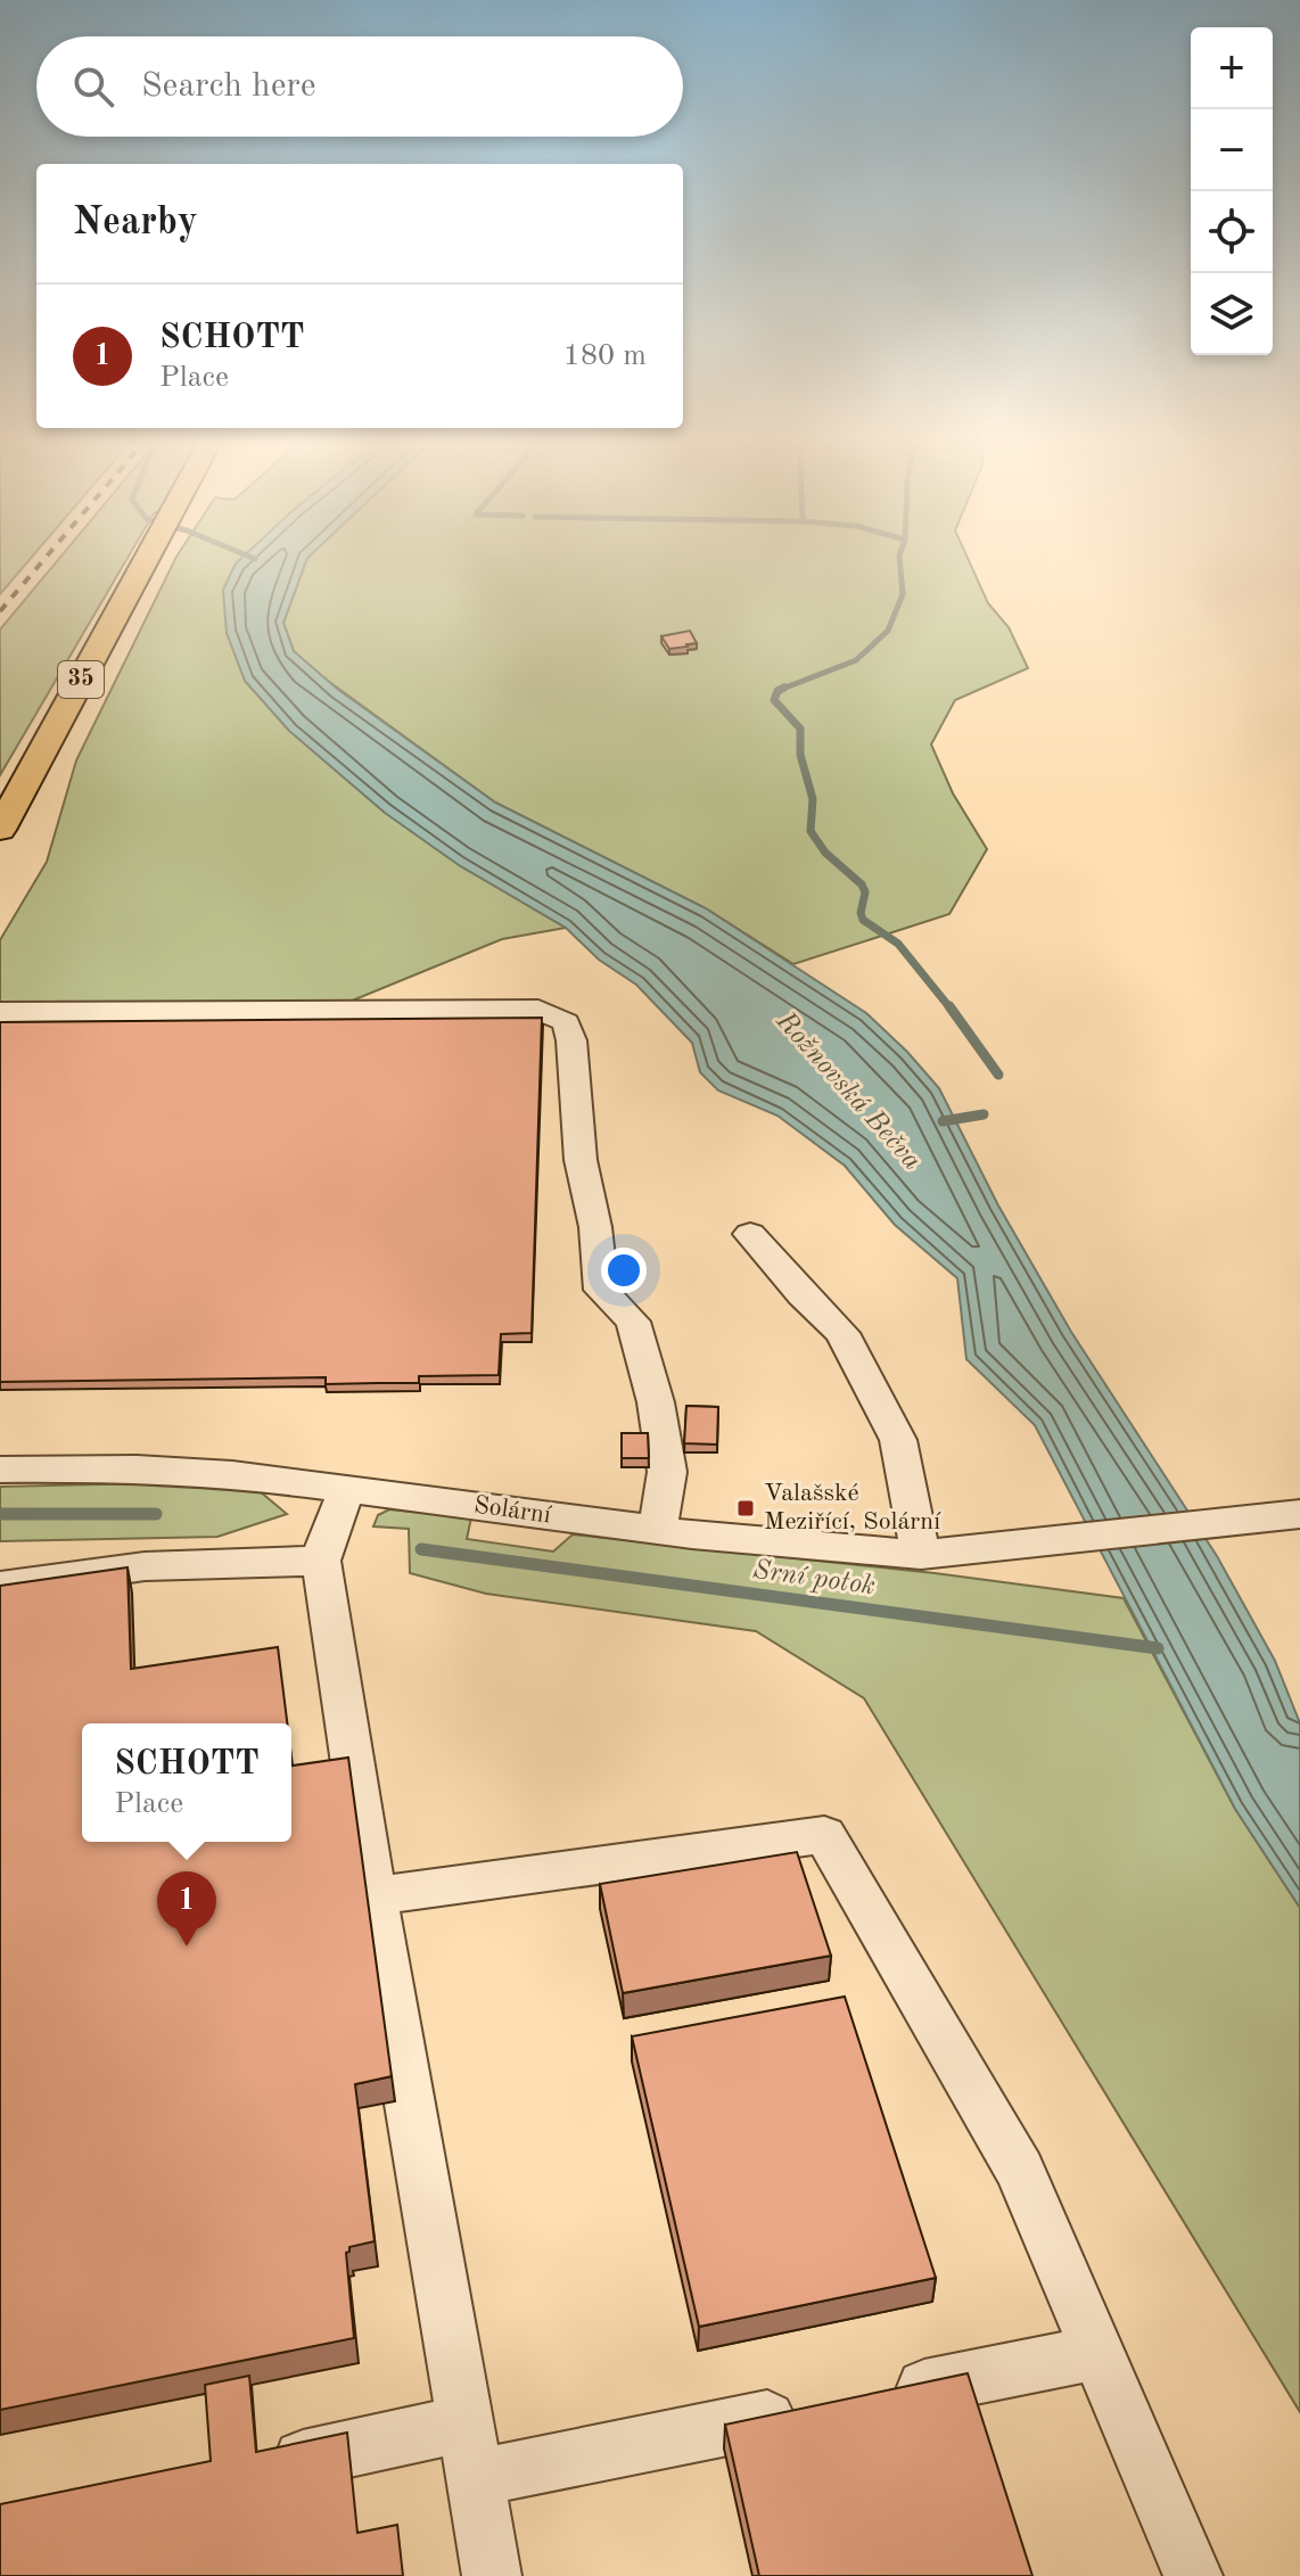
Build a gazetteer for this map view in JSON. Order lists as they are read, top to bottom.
{
  "streets": {
    "main road": ["35"],
    "street": ["Solární"]
  },
  "water": ["Rožnovská Bečva", "Srní potok"],
  "places": {
    "transit": ["Valašské Meziřící, Solární"]
  },
  "page": {
    "map_buttons": ["+", "−"],
    "search": "Search here",
    "heading": "Nearby",
    "list": [
      {
        "mark": "1",
        "name": "SCHOTT",
        "note": "Place",
        "value": "180 m"
      }
    ],
    "popup": ["SCHOTT", "Place"],
    "pins": "1"
  }
}
